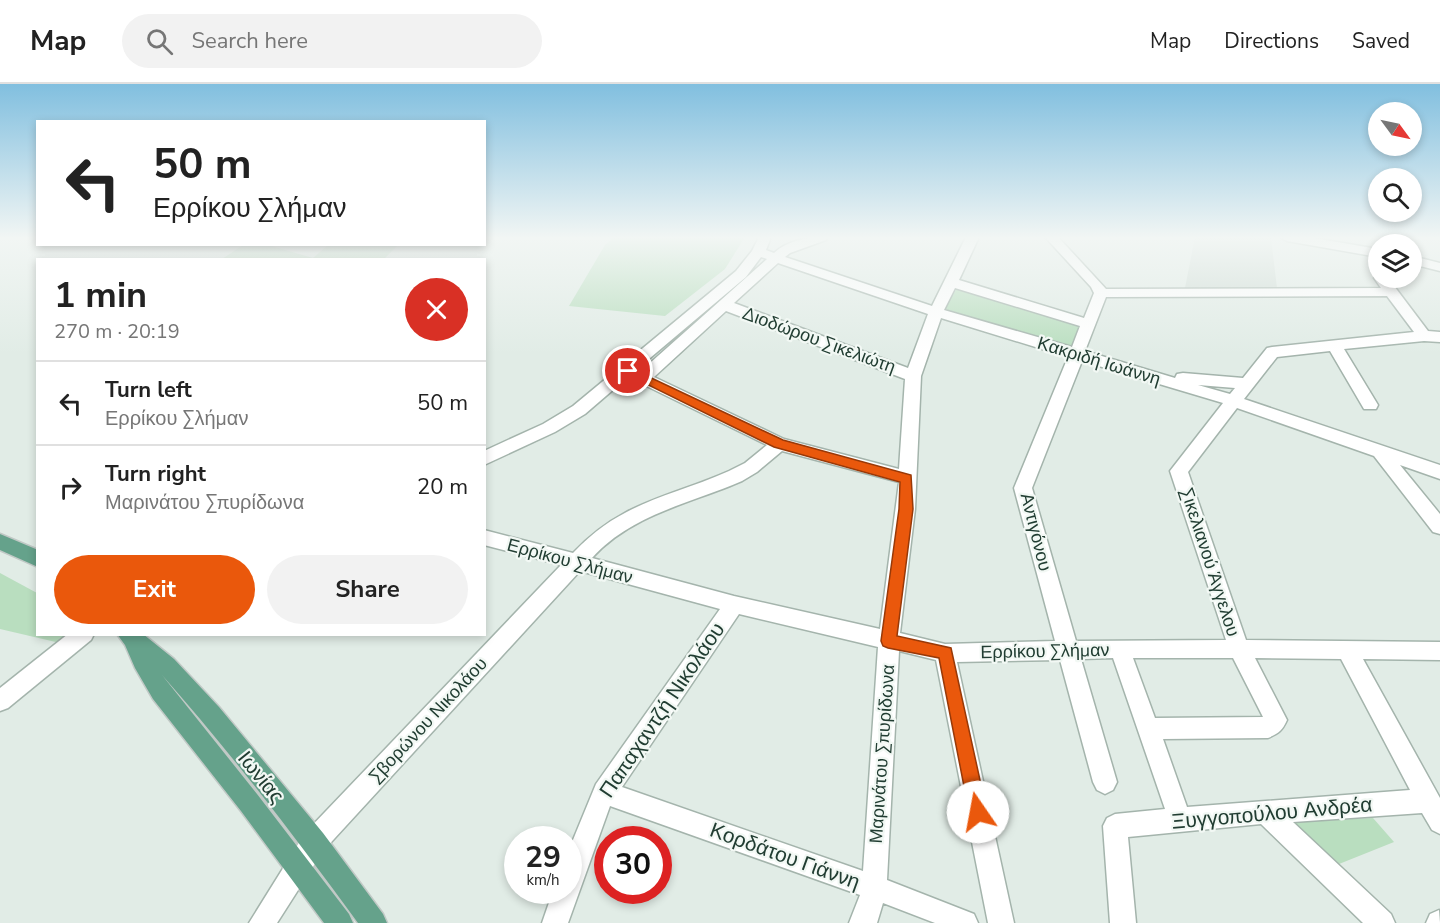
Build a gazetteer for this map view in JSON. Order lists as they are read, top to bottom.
{
  "streets": {
    "main road": ["Ιωνίας"],
    "street": [
      "Διοδώρου Σικελιώτη",
      "Κακριδή Ιωάννη",
      "Αντιγόνου",
      "Ερρίκου Σλήμαν",
      "Σικελιανού Άγγελου",
      "Παπαχαντζή Νικολάου",
      "Σβορώνου Νικολάου",
      "Μαρινάτου Σπυρίδωνα",
      "Ξυγγοπούλου Ανδρέα",
      "Κορδάτου Γιάννη"
    ]
  },
  "crossings": [
    ["Διοδώρου Σικελιώτη", "Μαρινάτου Σπυρίδωνα"],
    ["Κακριδή Ιωάννη", "Αντιγόνου"],
    ["Κακριδή Ιωάννη", "Σικελιανού Άγγελου"],
    ["Κακριδή Ιωάννη", "Μαρινάτου Σπυρίδωνα"],
    ["Αντιγόνου", "Ερρίκου Σλήμαν"],
    ["Ερρίκου Σλήμαν", "Σικελιανού Άγγελου"],
    ["Ερρίκου Σλήμαν", "Παπαχαντζή Νικολάου"],
    ["Ερρίκου Σλήμαν", "Σβορώνου Νικολάου"],
    ["Ερρίκου Σλήμαν", "Μαρινάτου Σπυρίδωνα"],
    ["Παπαχαντζή Νικολάου", "Κορδάτου Γιάννη"],
    ["Σβορώνου Νικολάου", "Ιωνίας"],
    ["Μαρινάτου Σπυρίδωνα", "Κορδάτου Γιάννη"]
  ],
  "north": "bottom right",
  "page": {
    "header": "Map",
    "search": "Search here",
    "nav": ["Map", "Directions", "Saved"],
    "turn": ["50 m", "Ερρίκου Σλήμαν"],
    "heading": ["1 min", "270 m · 20:19"],
    "list": [
      {
        "name": "Turn left",
        "note": "Ερρίκου Σλήμαν",
        "value": "50 m"
      },
      {
        "name": "Turn right",
        "note": "Μαρινάτου Σπυρίδωνα",
        "value": "20 m"
      }
    ],
    "buttons": ["Exit", "Share"],
    "speed": "29 km/h",
    "limit": "30"
  }
}
